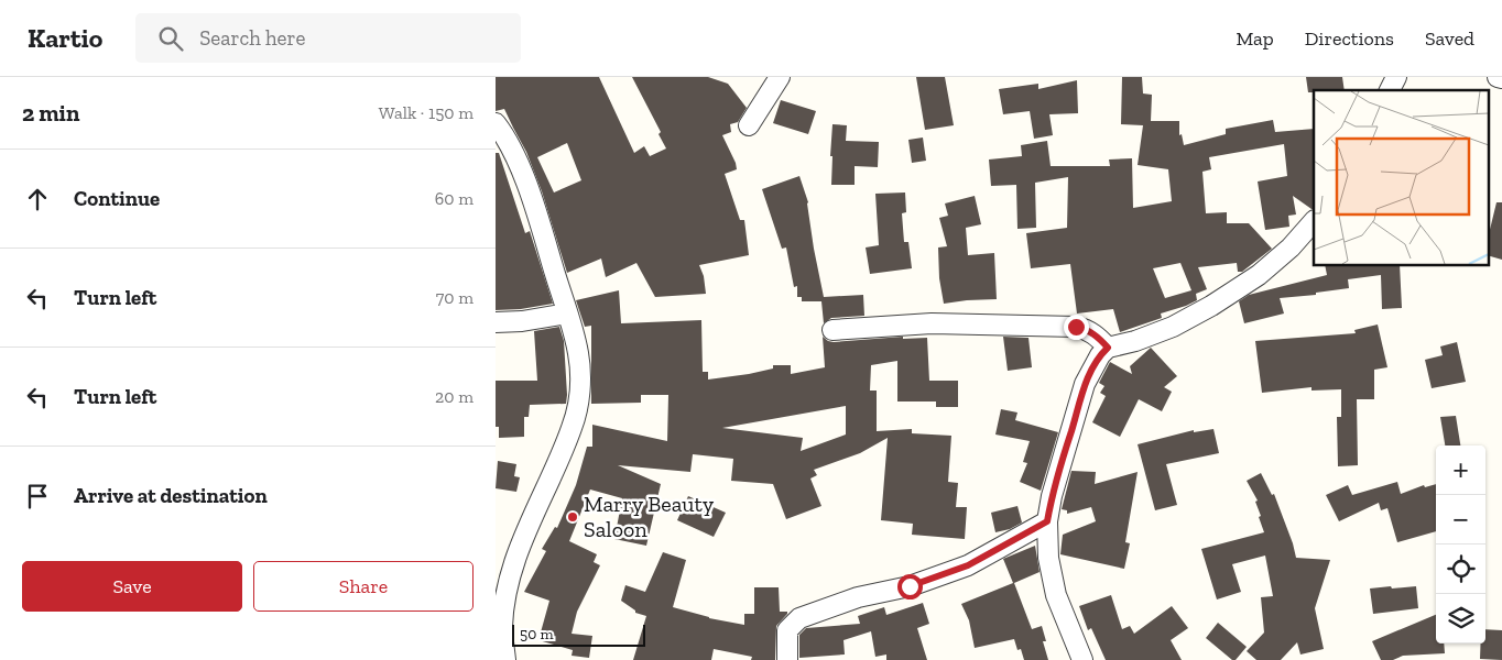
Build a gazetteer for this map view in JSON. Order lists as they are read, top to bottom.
{
  "places": ["Marry Beauty Saloon"],
  "scale_bar": "50 m",
  "page": {
    "header": "Kartio",
    "search": "Search here",
    "nav": ["Map", "Directions", "Saved"],
    "heading": ["2 min", "Walk · 150 m"],
    "list": [
      ["Continue", "60 m"],
      ["Turn left", "70 m"],
      ["Turn left", "20 m"],
      "Arrive at destination"
    ],
    "map_buttons": ["+", "−"],
    "buttons": ["Save", "Share"],
    "scale": "50 m"
  }
}
